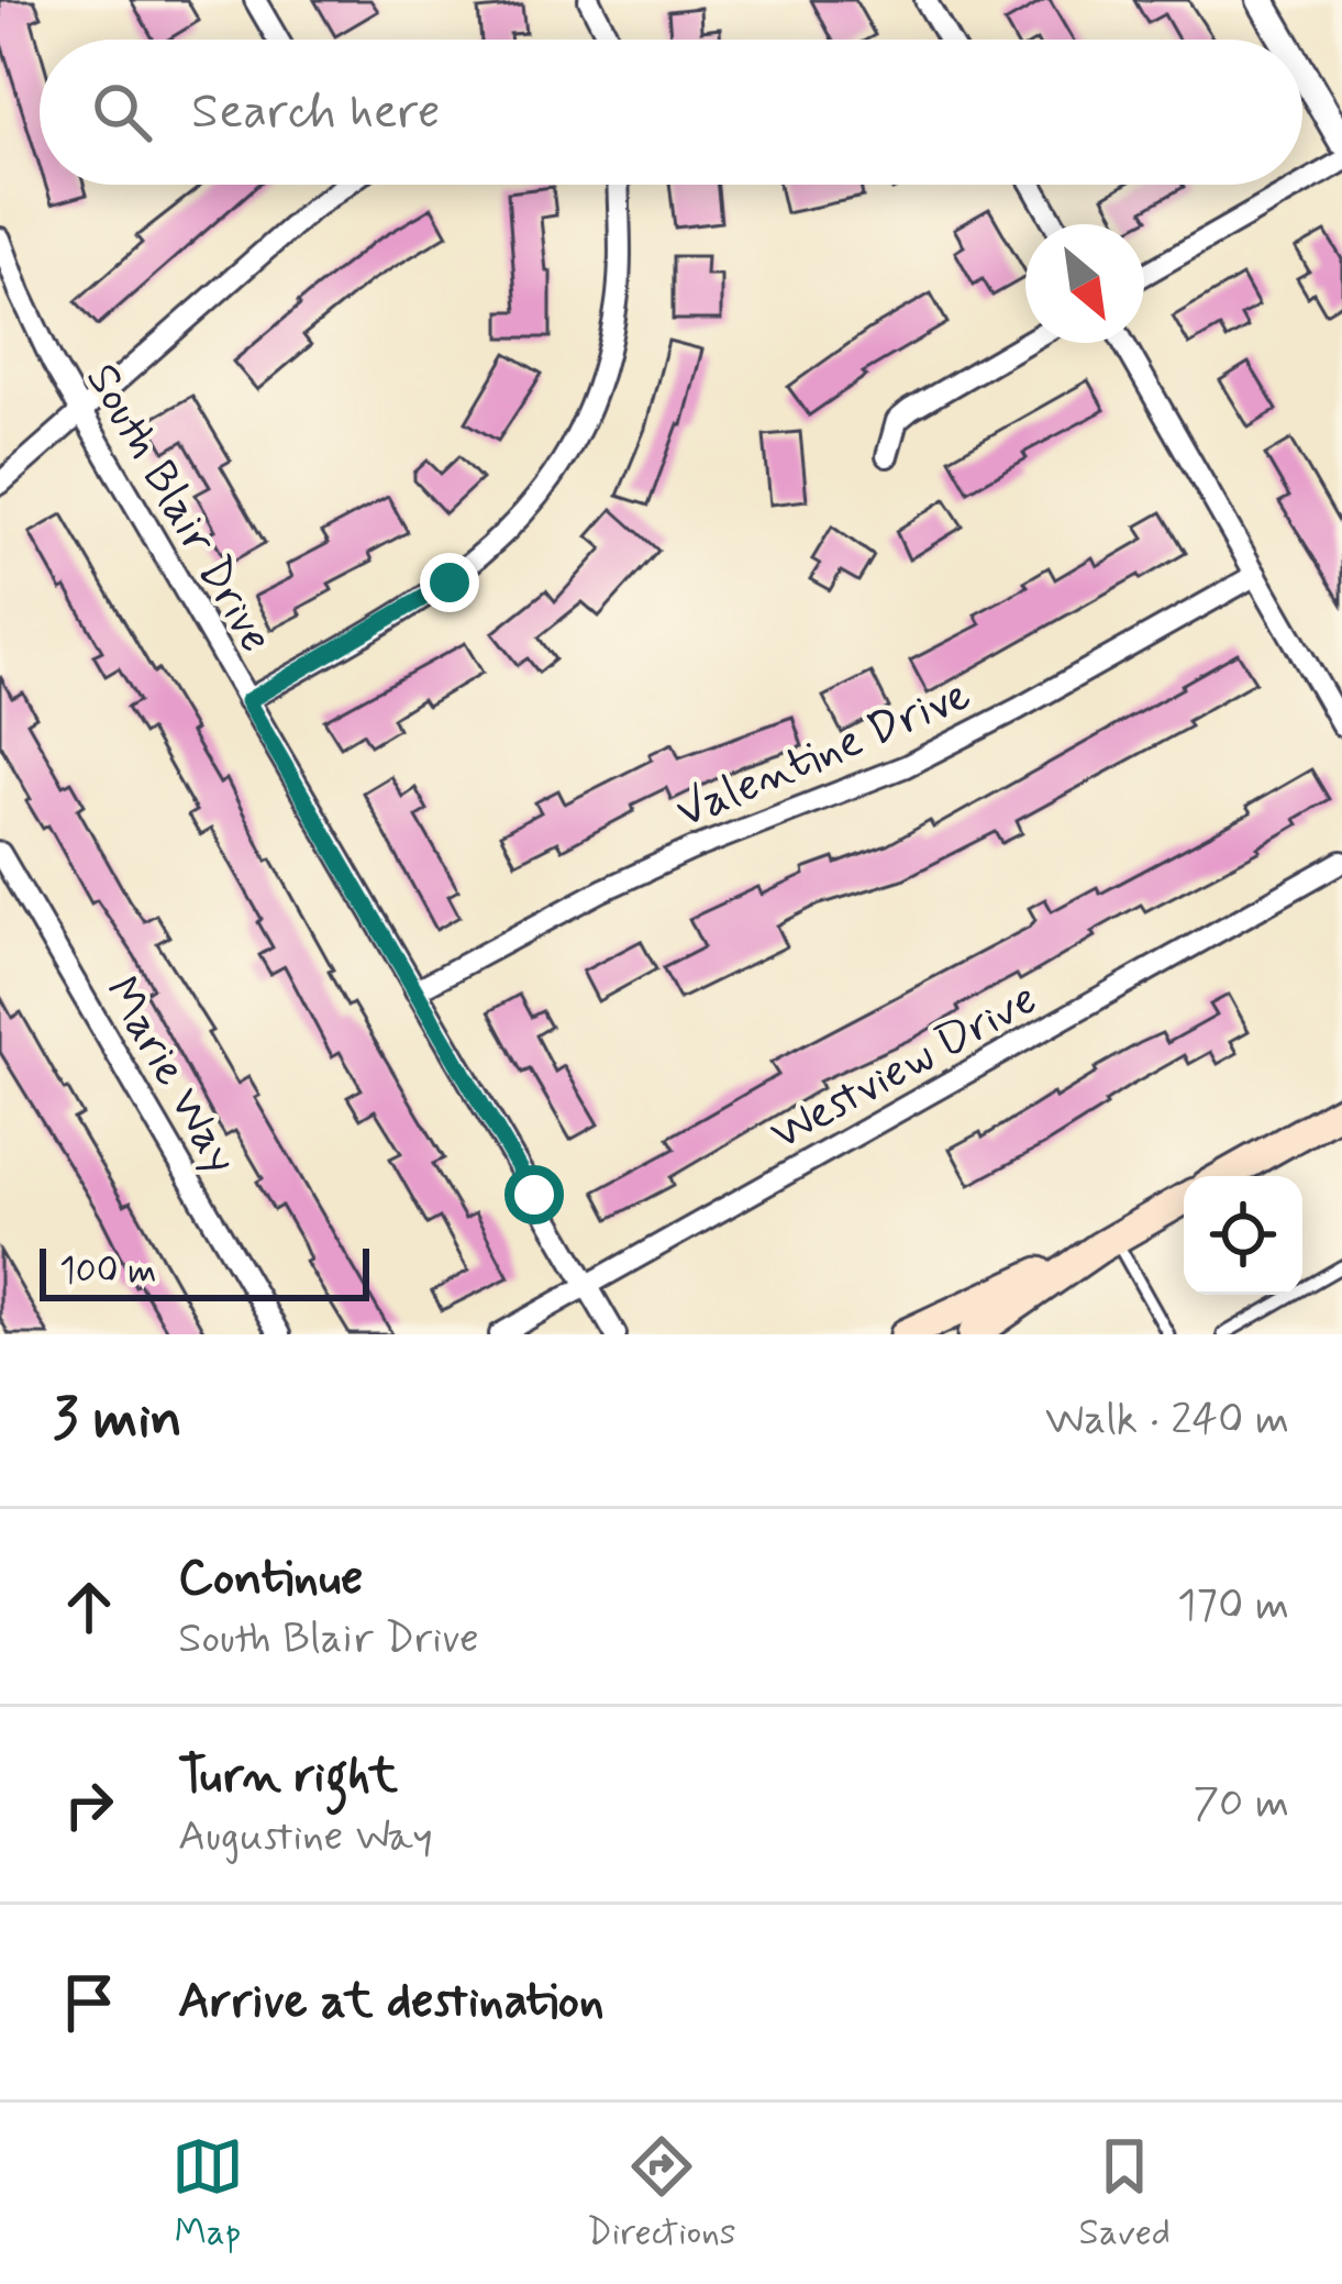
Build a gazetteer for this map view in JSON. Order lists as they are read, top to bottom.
{
  "streets": {
    "street": [
      "South Blair Drive",
      "Valentine Drive",
      "Westview Drive",
      "Marie Way"
    ]
  },
  "crossings": [
    ["South Blair Drive", "Valentine Drive"],
    ["South Blair Drive", "Westview Drive"]
  ],
  "scale_bar": "100 m",
  "north": "bottom right",
  "page": {
    "search": "Search here",
    "scale": "100 m",
    "heading": ["3 min", "Walk · 240 m"],
    "list": [
      ["Continue", "South Blair Drive", "170 m"],
      ["Turn right", "Augustine Way", "70 m"],
      "Arrive at destination"
    ],
    "nav": ["Map", "Directions", "Saved"]
  }
}
